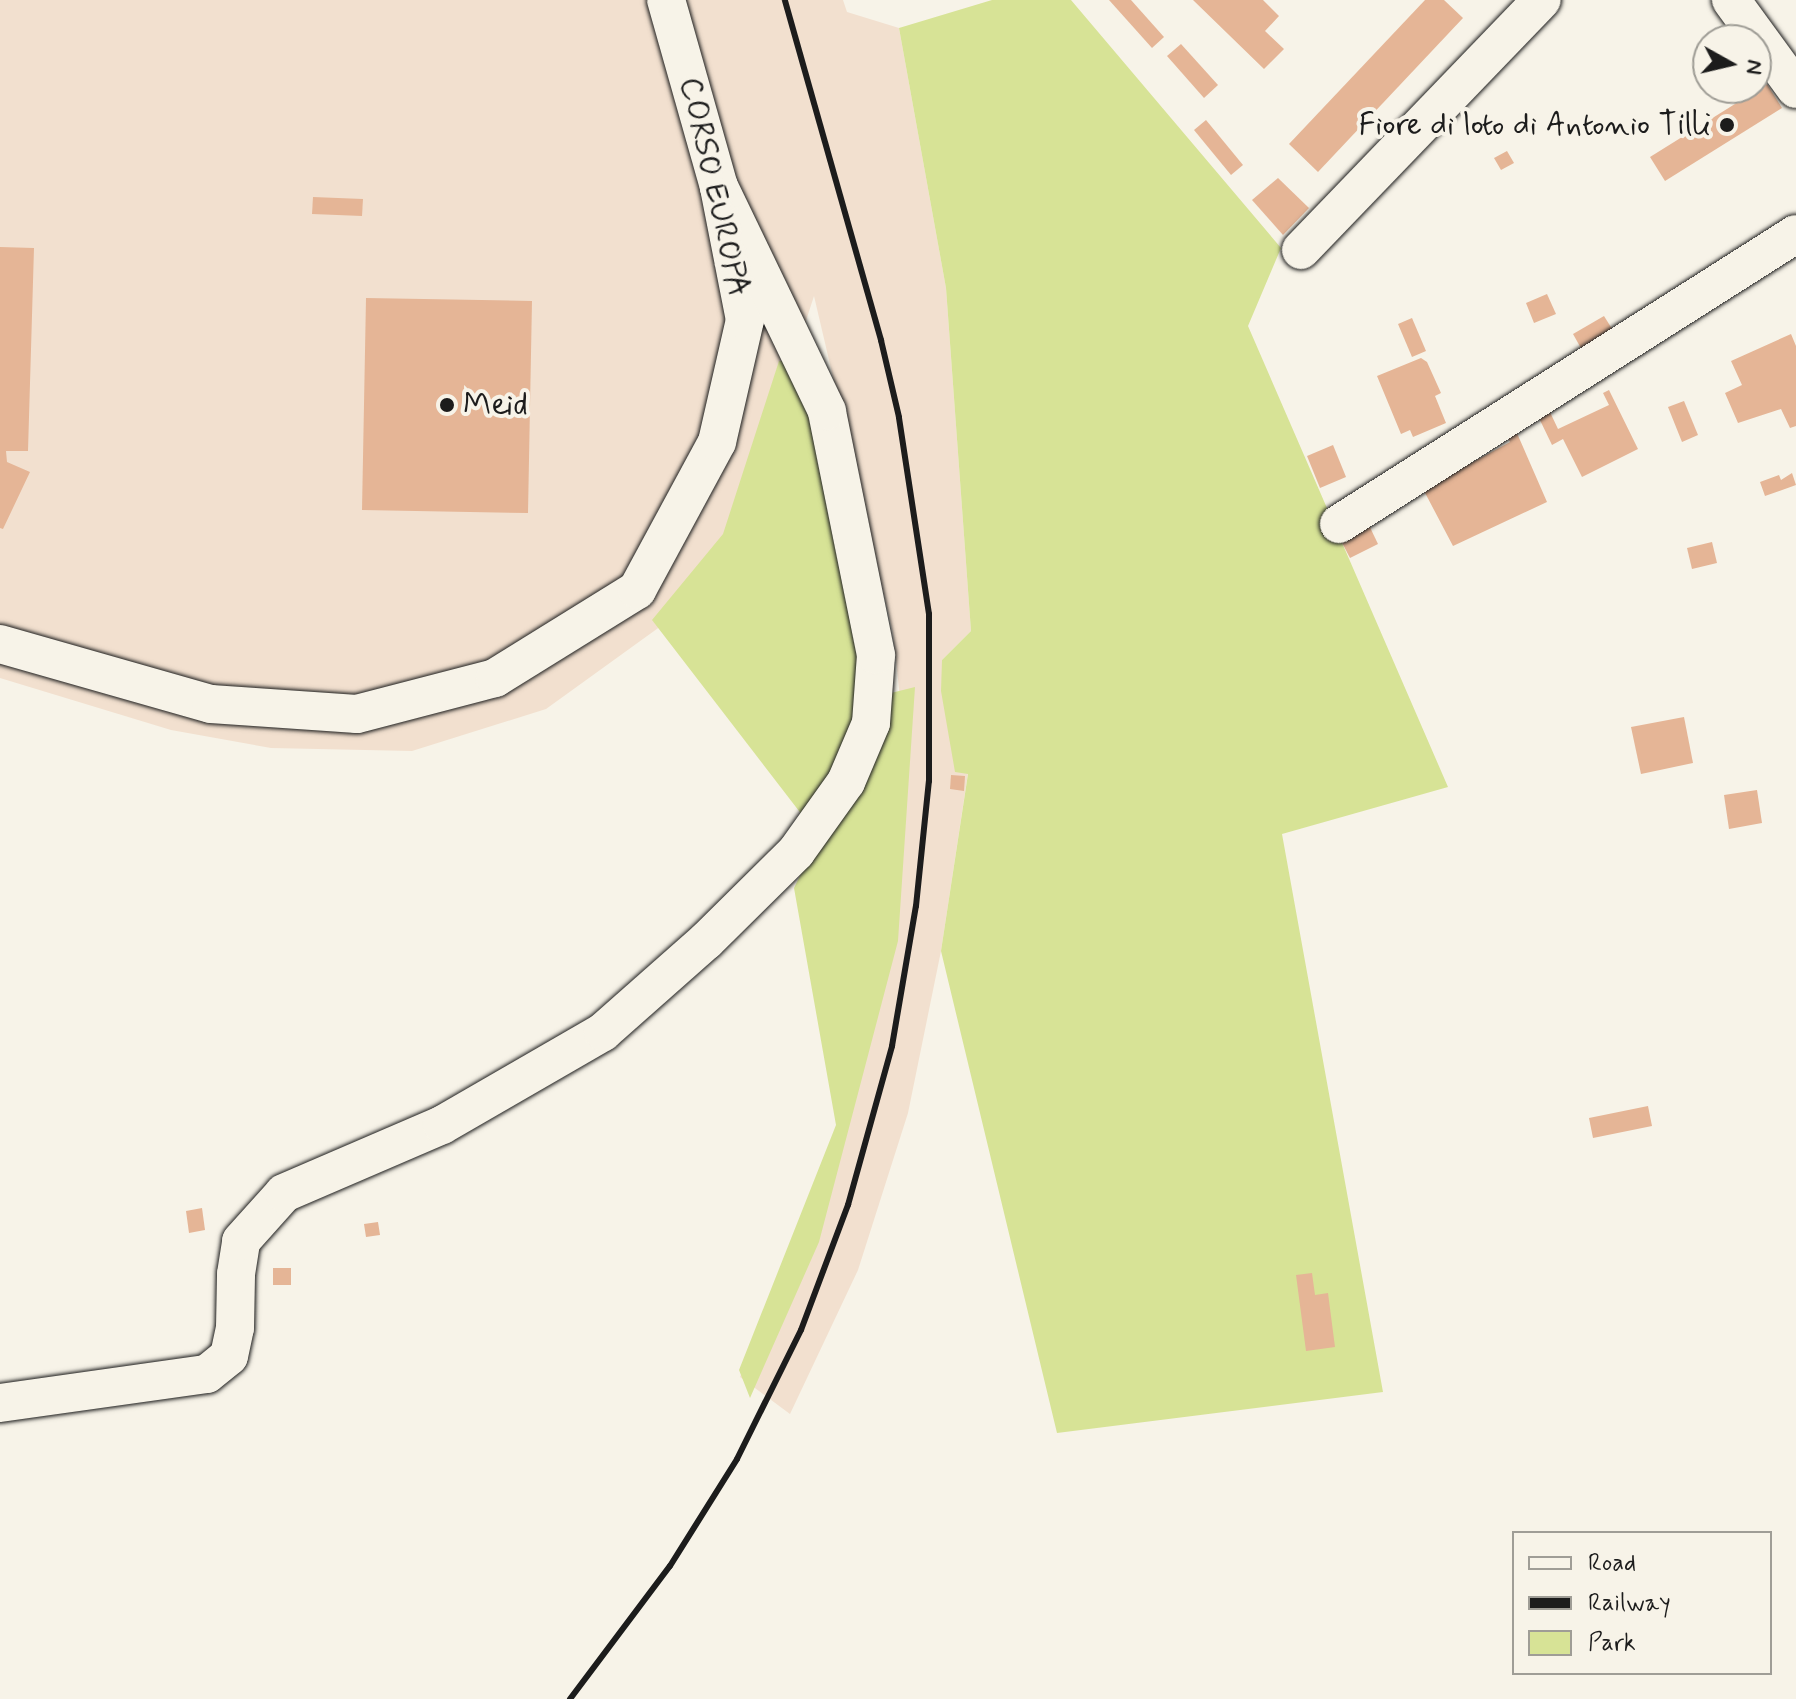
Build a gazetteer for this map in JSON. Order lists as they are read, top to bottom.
{
  "streets": {
    "street": ["CORSO EUROPA"]
  },
  "places": ["Fiore di loto di Antonio Tilli", "Meid"],
  "legend": ["Road", "Railway", "Park"],
  "north": "right"
}
